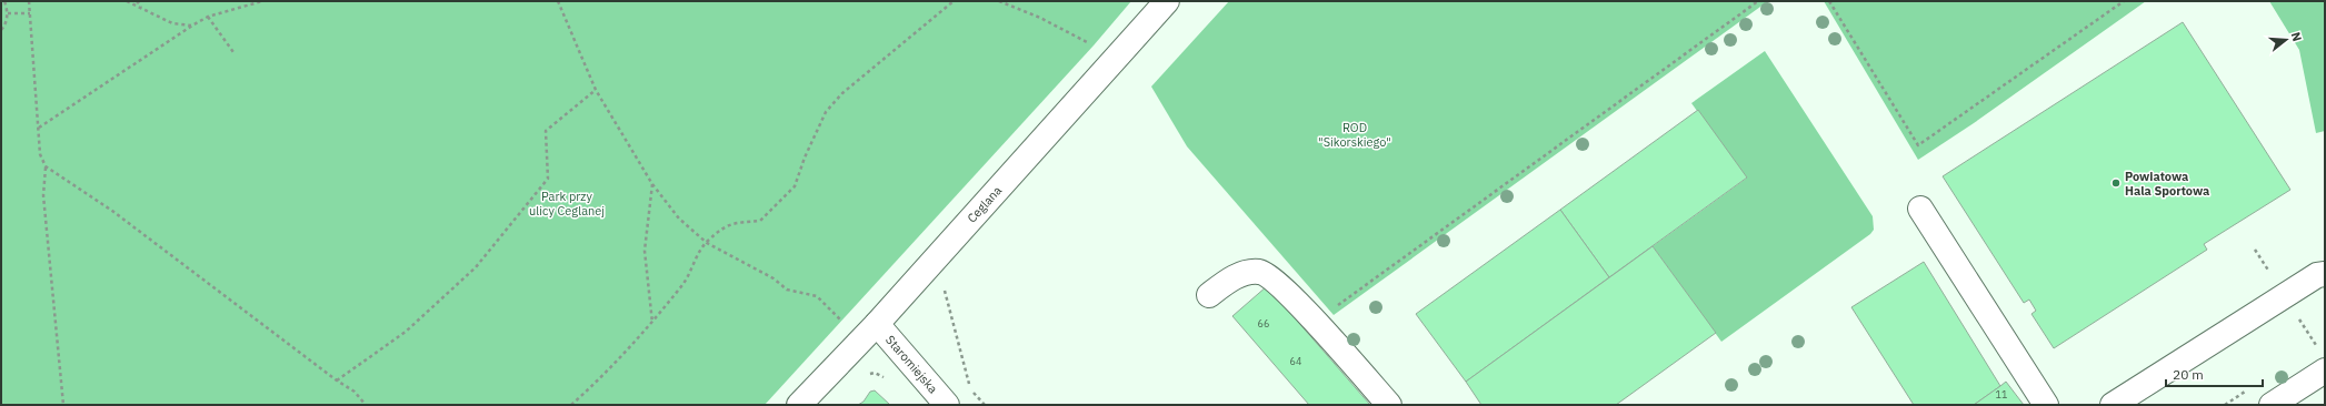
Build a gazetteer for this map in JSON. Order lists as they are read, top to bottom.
{
  "streets": {
    "street": ["Ceglana", "Staromiejska"]
  },
  "crossings": [
    ["Ceglana", "Staromiejska"]
  ],
  "parks": ["ROD \"Sikorskiego\"", "Park przy ulicy Ceglanej"],
  "places": ["Powiatowa Hala Sportowa"],
  "house_numbers": ["66", "64", "11"],
  "scale_bar": "20 m",
  "north": "right"
}
